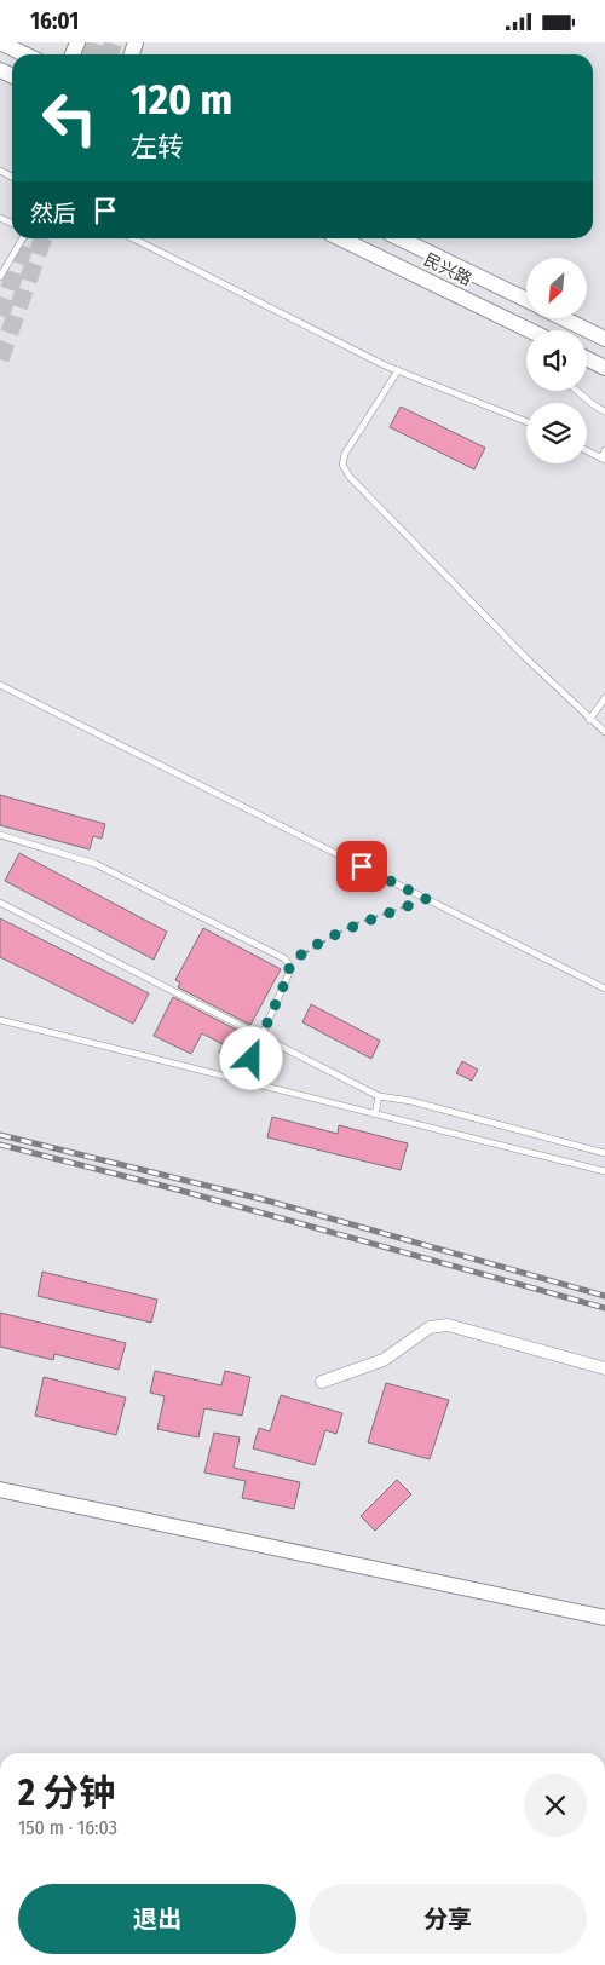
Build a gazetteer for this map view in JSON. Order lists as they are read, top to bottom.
{
  "streets": {
    "street": ["民兴路"]
  },
  "north": "bottom left",
  "page": {
    "status": "16:01",
    "turn": ["120 m", "左转"],
    "then": "然后",
    "heading": ["2 分钟", "150 m · 16:03"],
    "buttons": ["退出", "分享"]
  }
}
